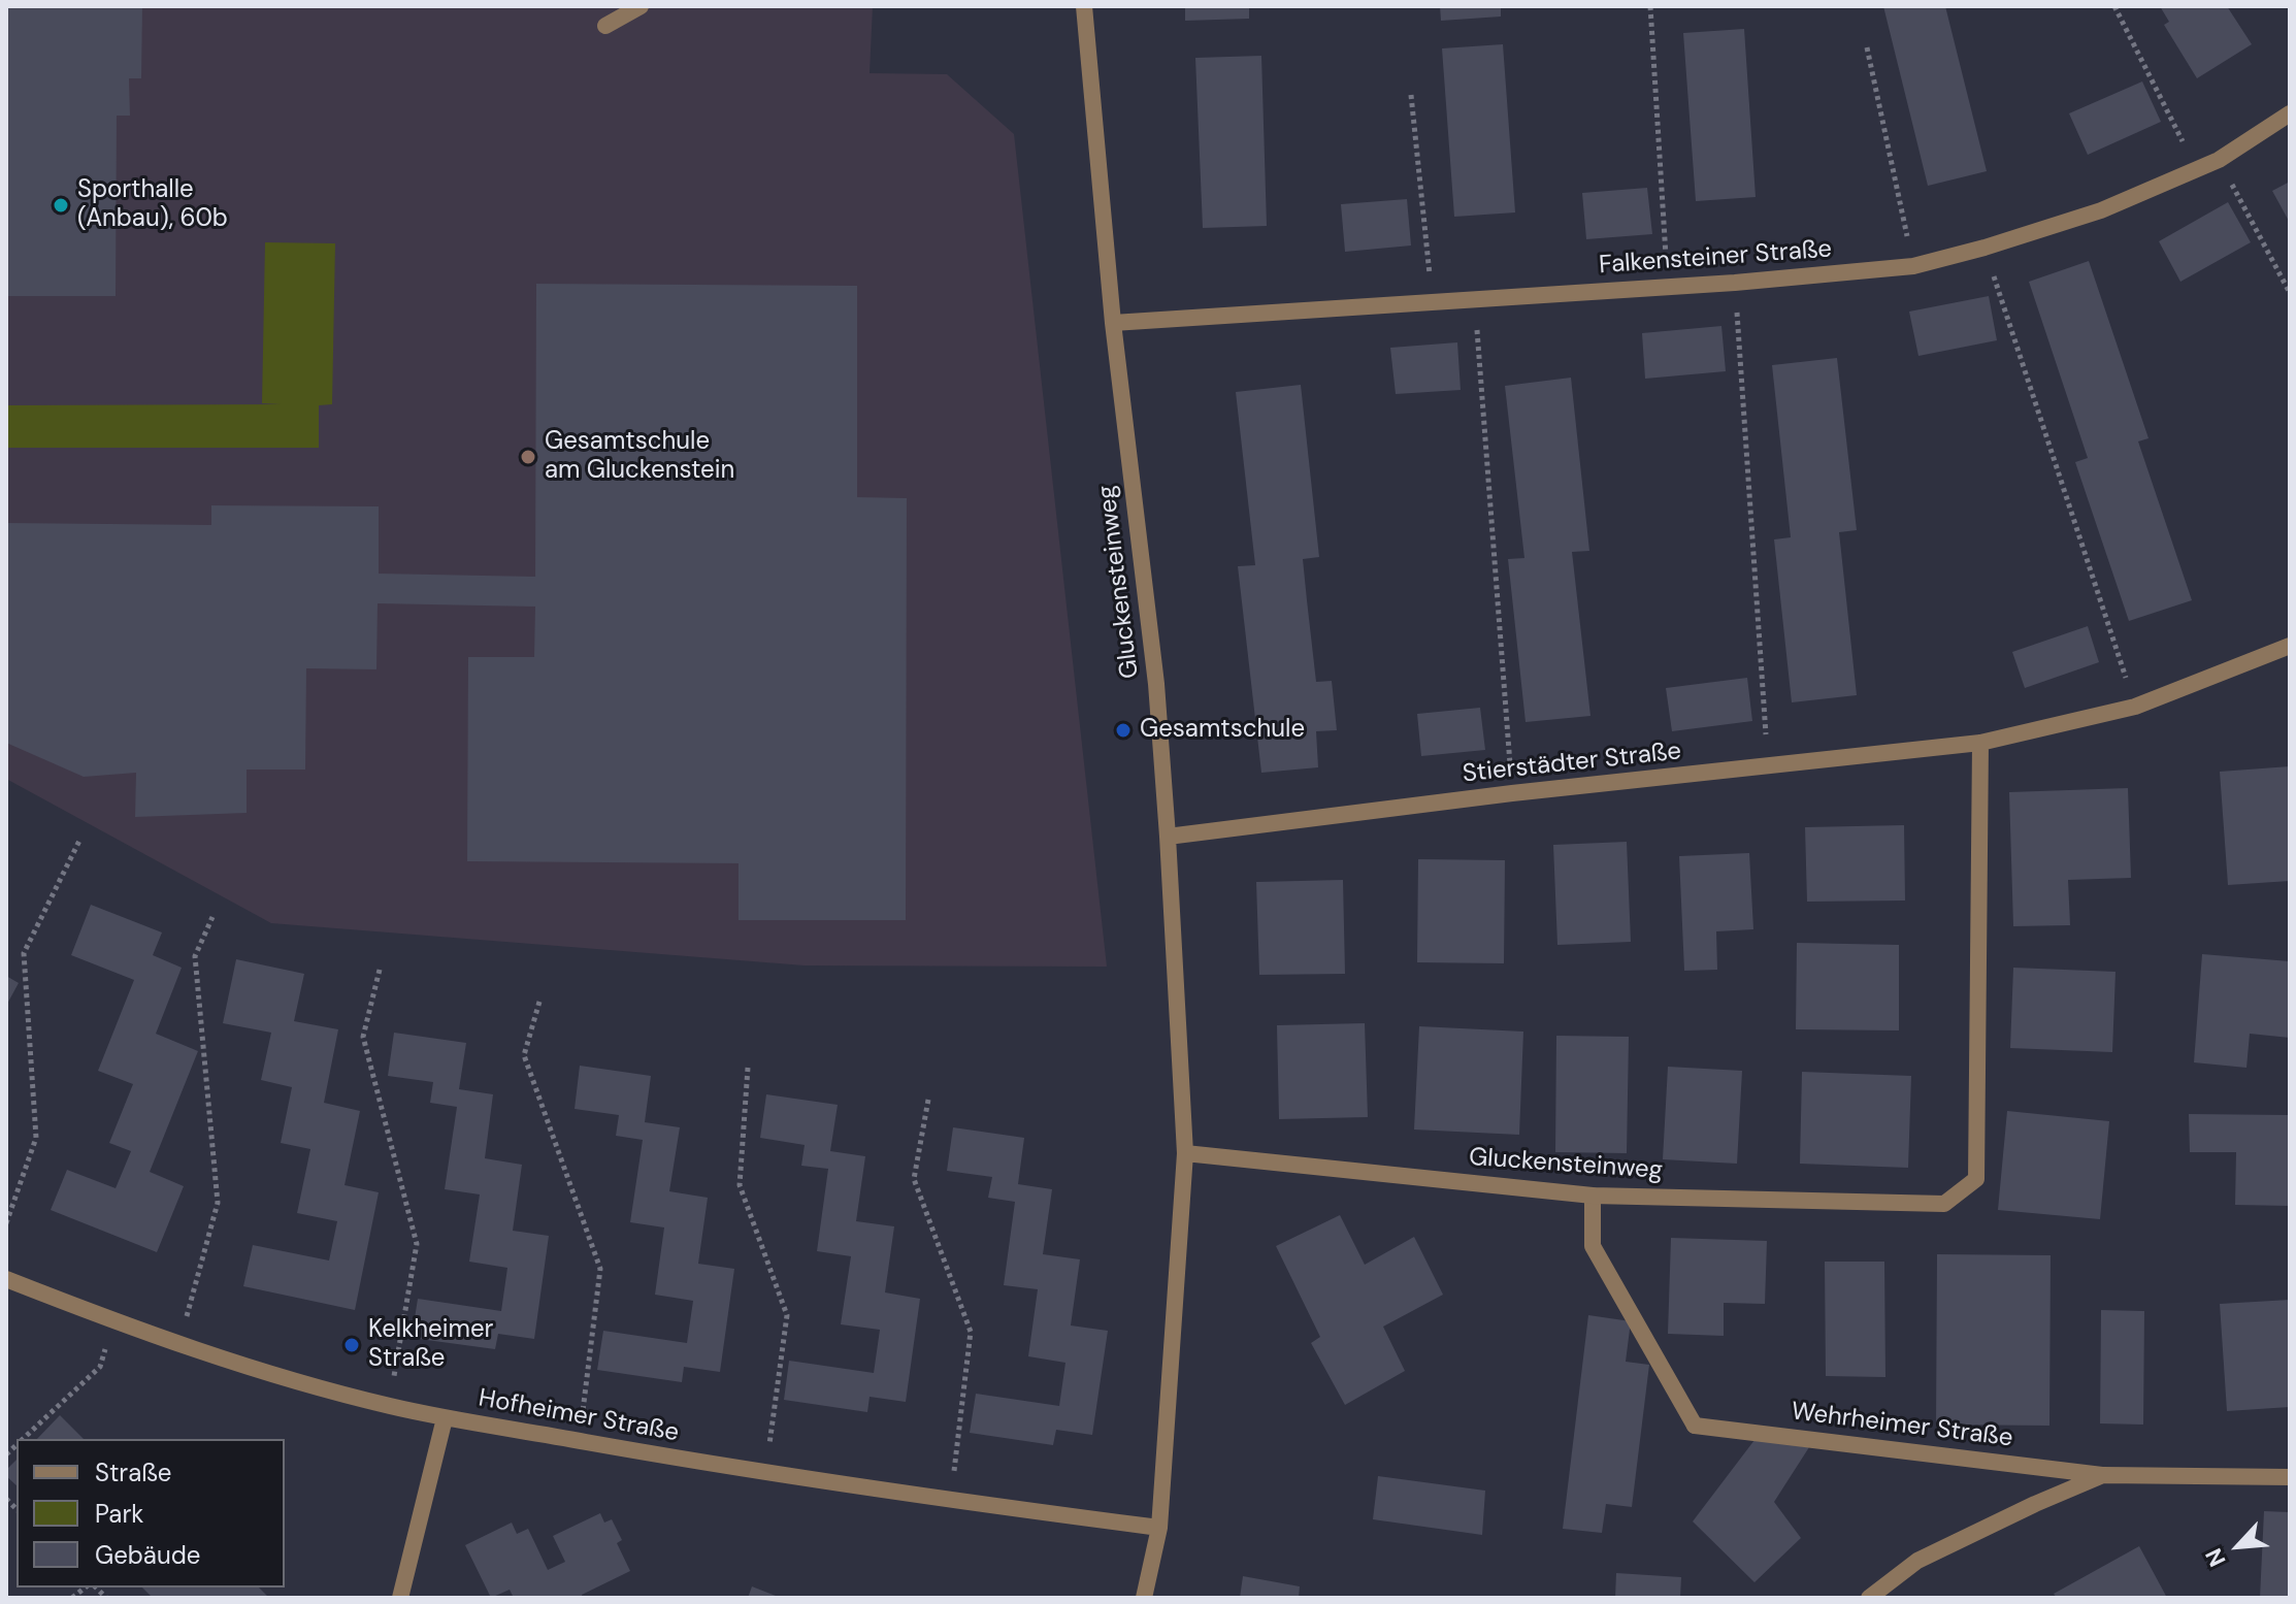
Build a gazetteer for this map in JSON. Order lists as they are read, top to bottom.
{
  "streets": {
    "street": [
      "Falkensteiner Straße",
      "Gluckensteinweg",
      "Stierstädter Straße",
      "Hofheimer Straße",
      "Wehrheimer Straße"
    ]
  },
  "crossings": [
    ["Falkensteiner Straße", "Gluckensteinweg"],
    ["Gluckensteinweg", "Stierstädter Straße"],
    ["Gluckensteinweg", "Hofheimer Straße"],
    ["Gluckensteinweg", "Wehrheimer Straße"]
  ],
  "places": [
    "Sporthalle (Anbau), 60b",
    "Gesamtschule am Gluckenstein",
    "Gesamtschule",
    "Kelkheimer Straße"
  ],
  "legend": ["Straße", "Park", "Gebäude"],
  "north": "bottom left"
}
